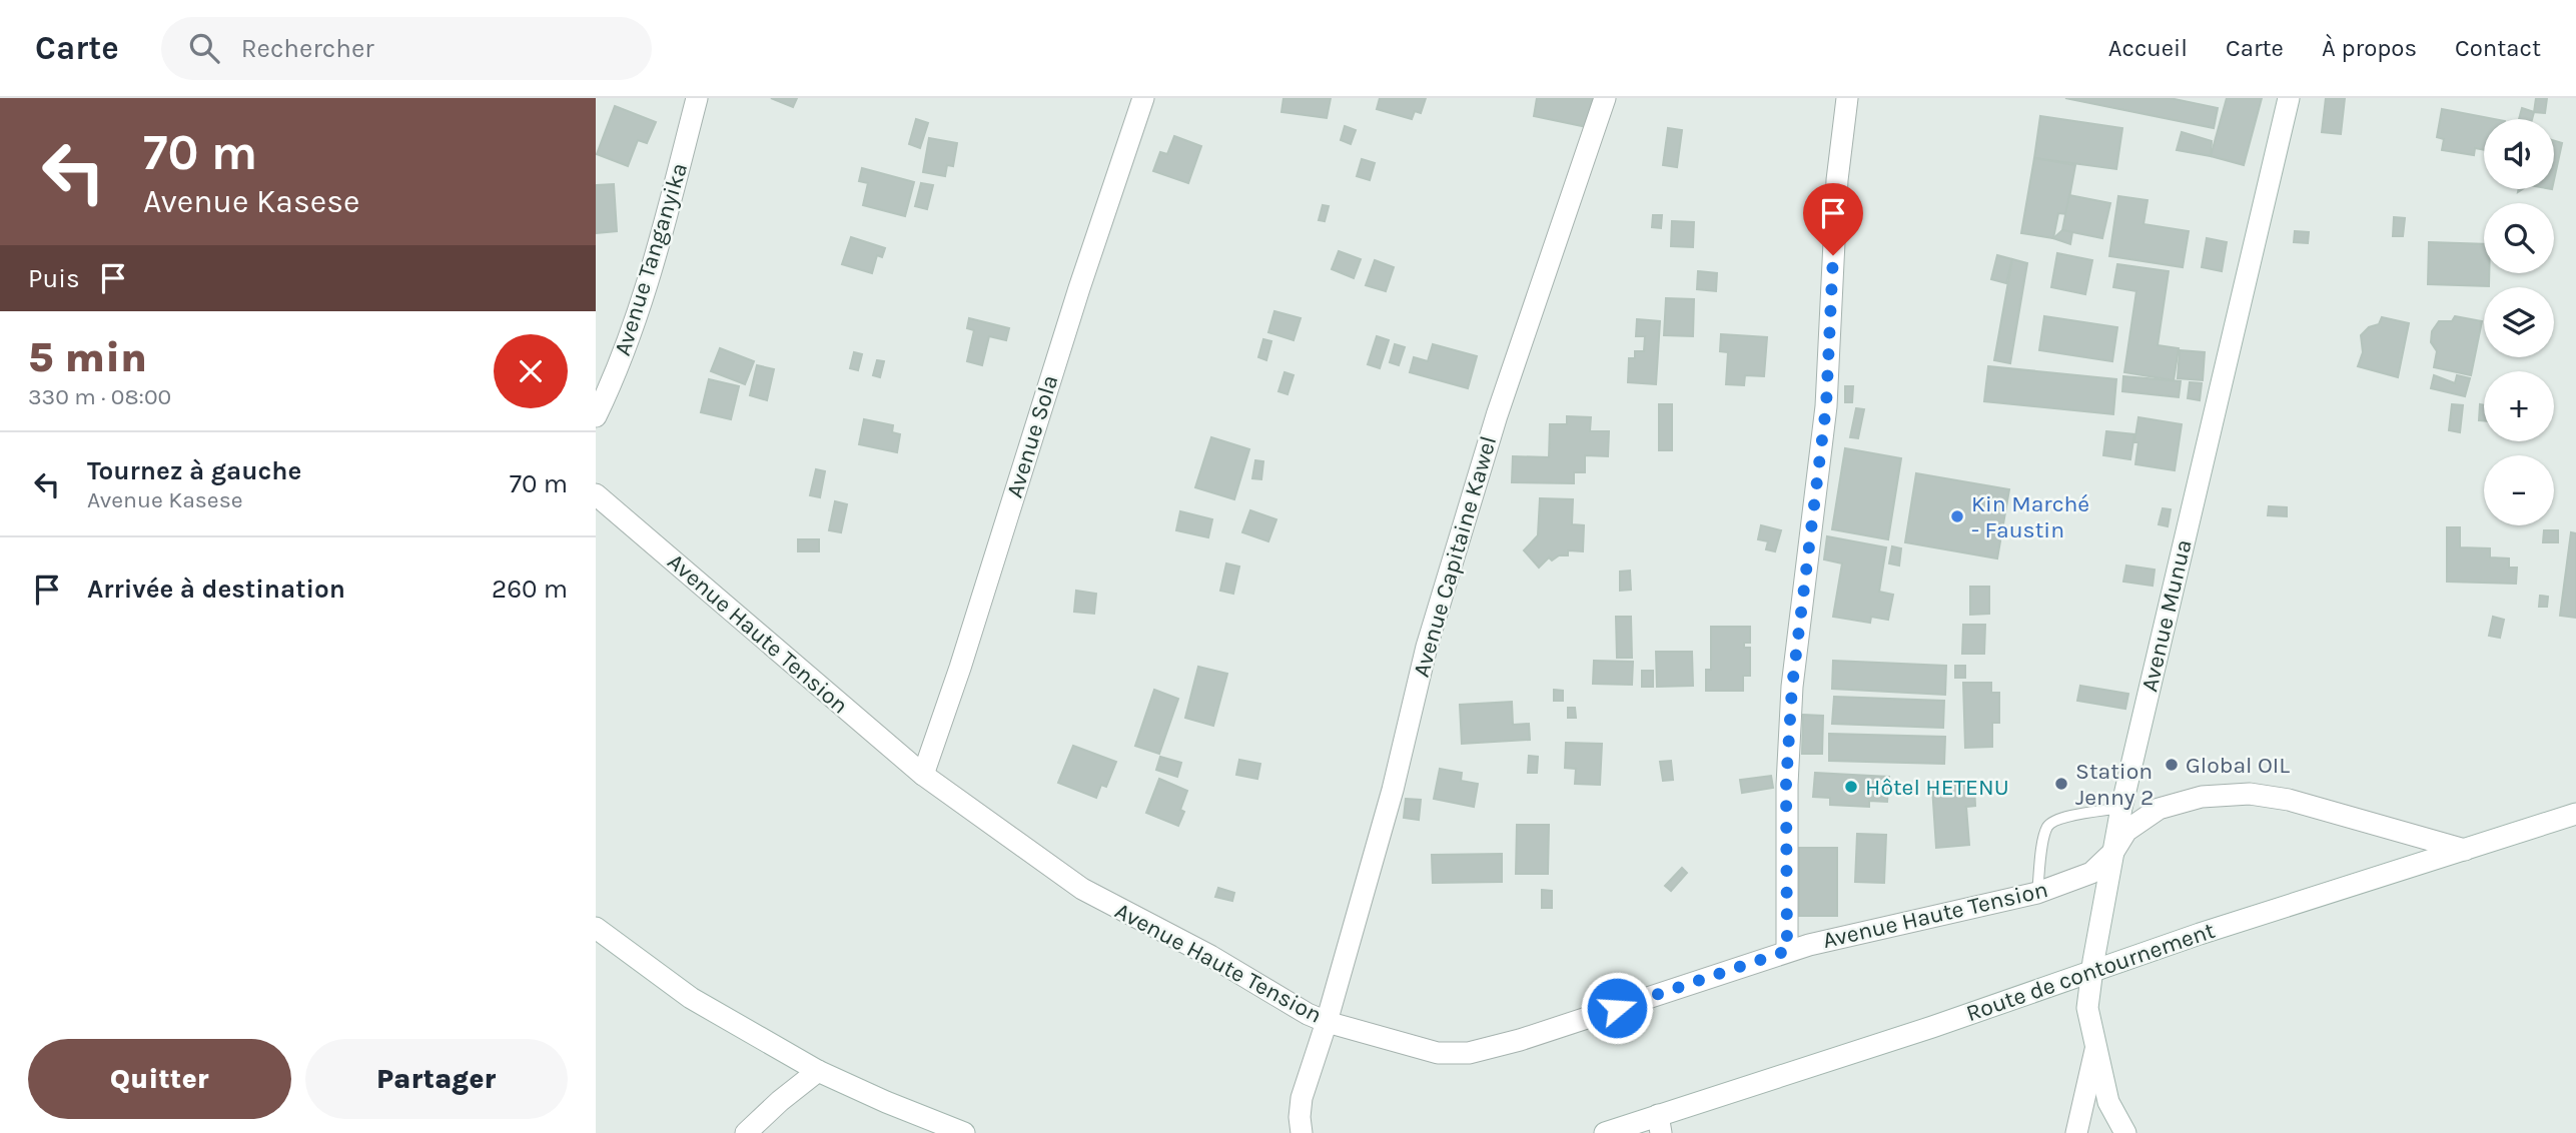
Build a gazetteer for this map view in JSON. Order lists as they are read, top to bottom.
{
  "streets": {
    "street": [
      "Avenue Tanganyika",
      "Avenue Sola",
      "Avenue Capitaine Kawel",
      "Avenue Munua",
      "Avenue Haute Tension",
      "Route de contournement"
    ]
  },
  "crossings": [
    ["Avenue Sola", "Avenue Haute Tension"],
    ["Avenue Capitaine Kawel", "Avenue Haute Tension"],
    ["Avenue Munua", "Avenue Haute Tension"],
    ["Avenue Munua", "Route de contournement"],
    ["Avenue Haute Tension", "Route de contournement"]
  ],
  "places": [
    "Kin Marché - Faustin",
    "Global OIL",
    "Station Jenny 2",
    "Hôtel HETENU"
  ],
  "page": {
    "header": "Carte",
    "search": "Rechercher",
    "nav": [
      "Accueil",
      "Carte",
      "À propos",
      "Contact"
    ],
    "turn": ["70 m", "Avenue Kasese"],
    "map_buttons": ["+", "−"],
    "then": "Puis",
    "heading": ["5 min", "330 m · 08:00"],
    "list": [
      {
        "name": "Tournez à gauche",
        "note": "Avenue Kasese",
        "value": "70 m"
      },
      {
        "name": "Arrivée à destination",
        "value": "260 m"
      }
    ],
    "buttons": ["Quitter", "Partager"]
  }
}
